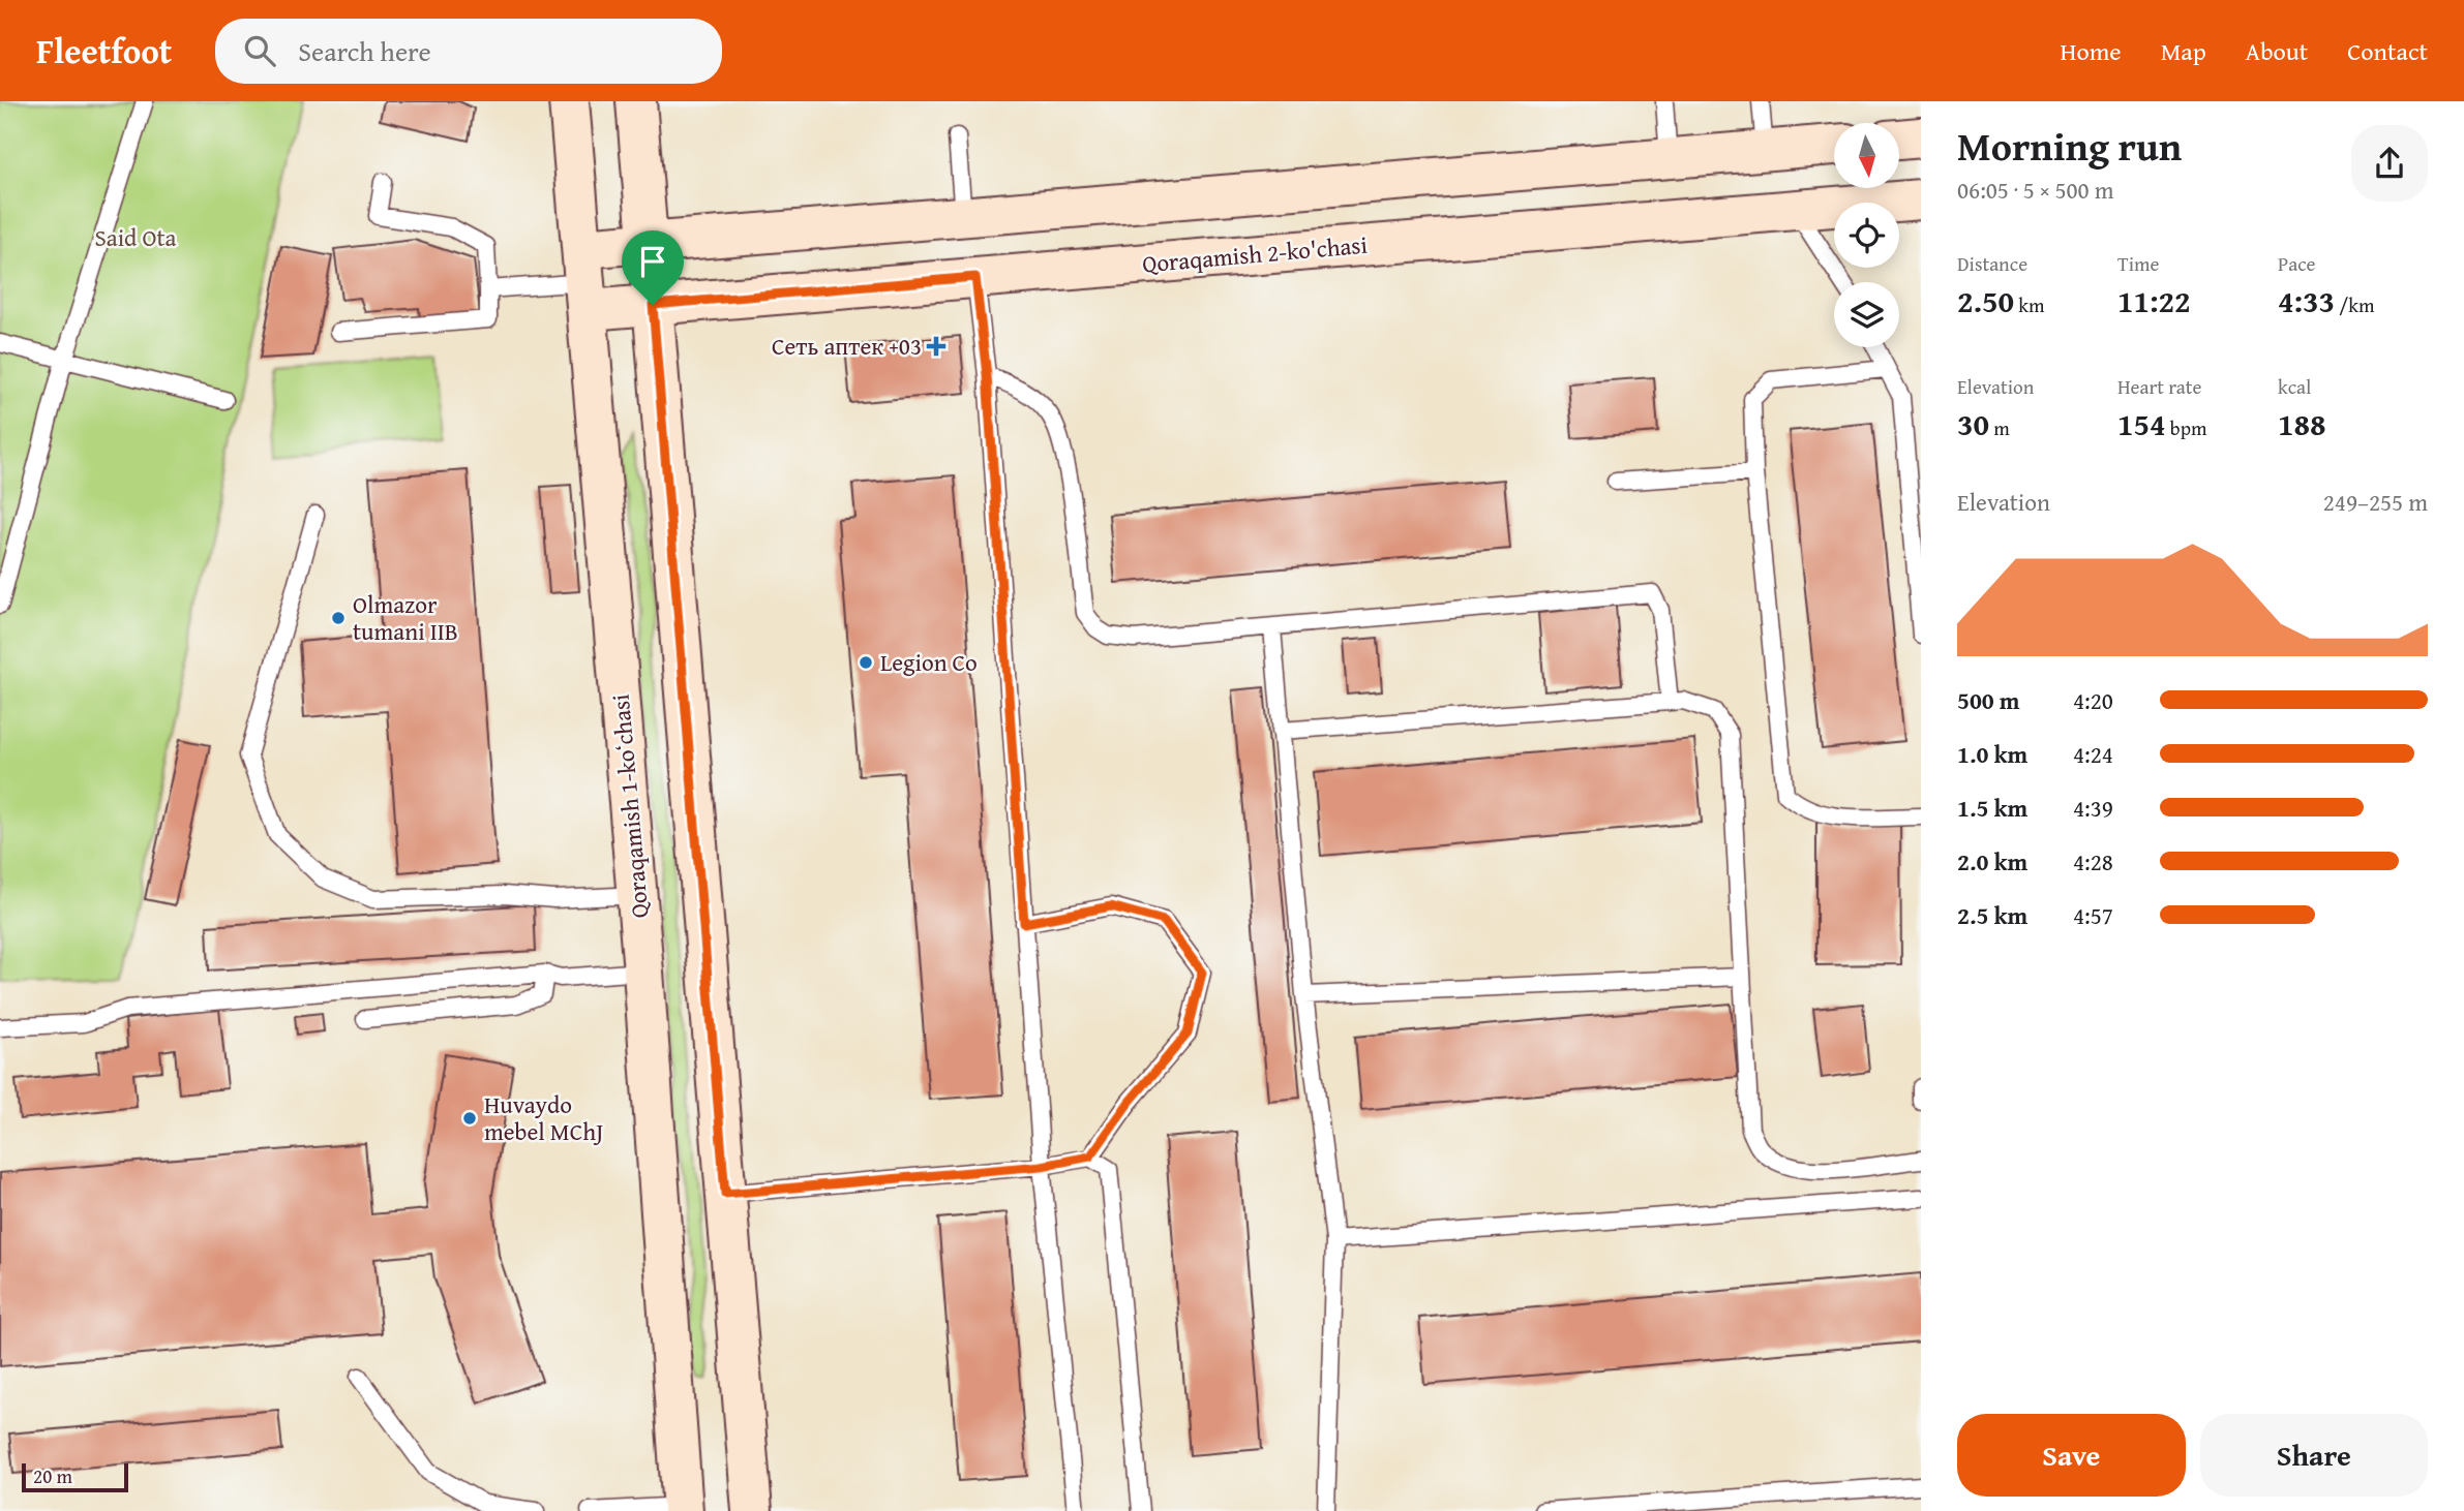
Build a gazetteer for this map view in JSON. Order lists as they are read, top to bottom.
{
  "streets": {
    "main road": ["Qoraqamish 2-ko'chasi", "Qoraqamish 1-koʻchasi"]
  },
  "crossings": [
    ["Qoraqamish 2-ko'chasi", "Qoraqamish 1-koʻchasi"]
  ],
  "parks": ["Said Ota"],
  "places": {
    "health": ["Сеть аптек +03"],
    "other": ["Olmazor tumani IIB", "Legion Co", "Huvaydo mebel MChJ"]
  },
  "scale_bar": "20 m",
  "north": "bottom",
  "page": {
    "header": "Fleetfoot",
    "search": "Search here",
    "nav": [
      "Home",
      "Map",
      "About",
      "Contact"
    ],
    "heading": ["Morning run", "06:05 · 5 × 500 m"],
    "stats": [
      ["Distance", "2.50 km"],
      ["Time", "11:22"],
      ["Pace", "4:33 /km"],
      ["Elevation", "30 m"],
      ["Heart rate", "154 bpm"],
      ["kcal", "188"]
    ],
    "chart": ["Elevation", "249–255 m"],
    "list": [
      {
        "name": "500 m",
        "note": "4:20"
      },
      {
        "name": "1.0 km",
        "note": "4:24"
      },
      {
        "name": "1.5 km",
        "note": "4:39"
      },
      {
        "name": "2.0 km",
        "note": "4:28"
      },
      {
        "name": "2.5 km",
        "note": "4:57"
      }
    ],
    "buttons": ["Save", "Share"],
    "scale": "20 m"
  }
}
